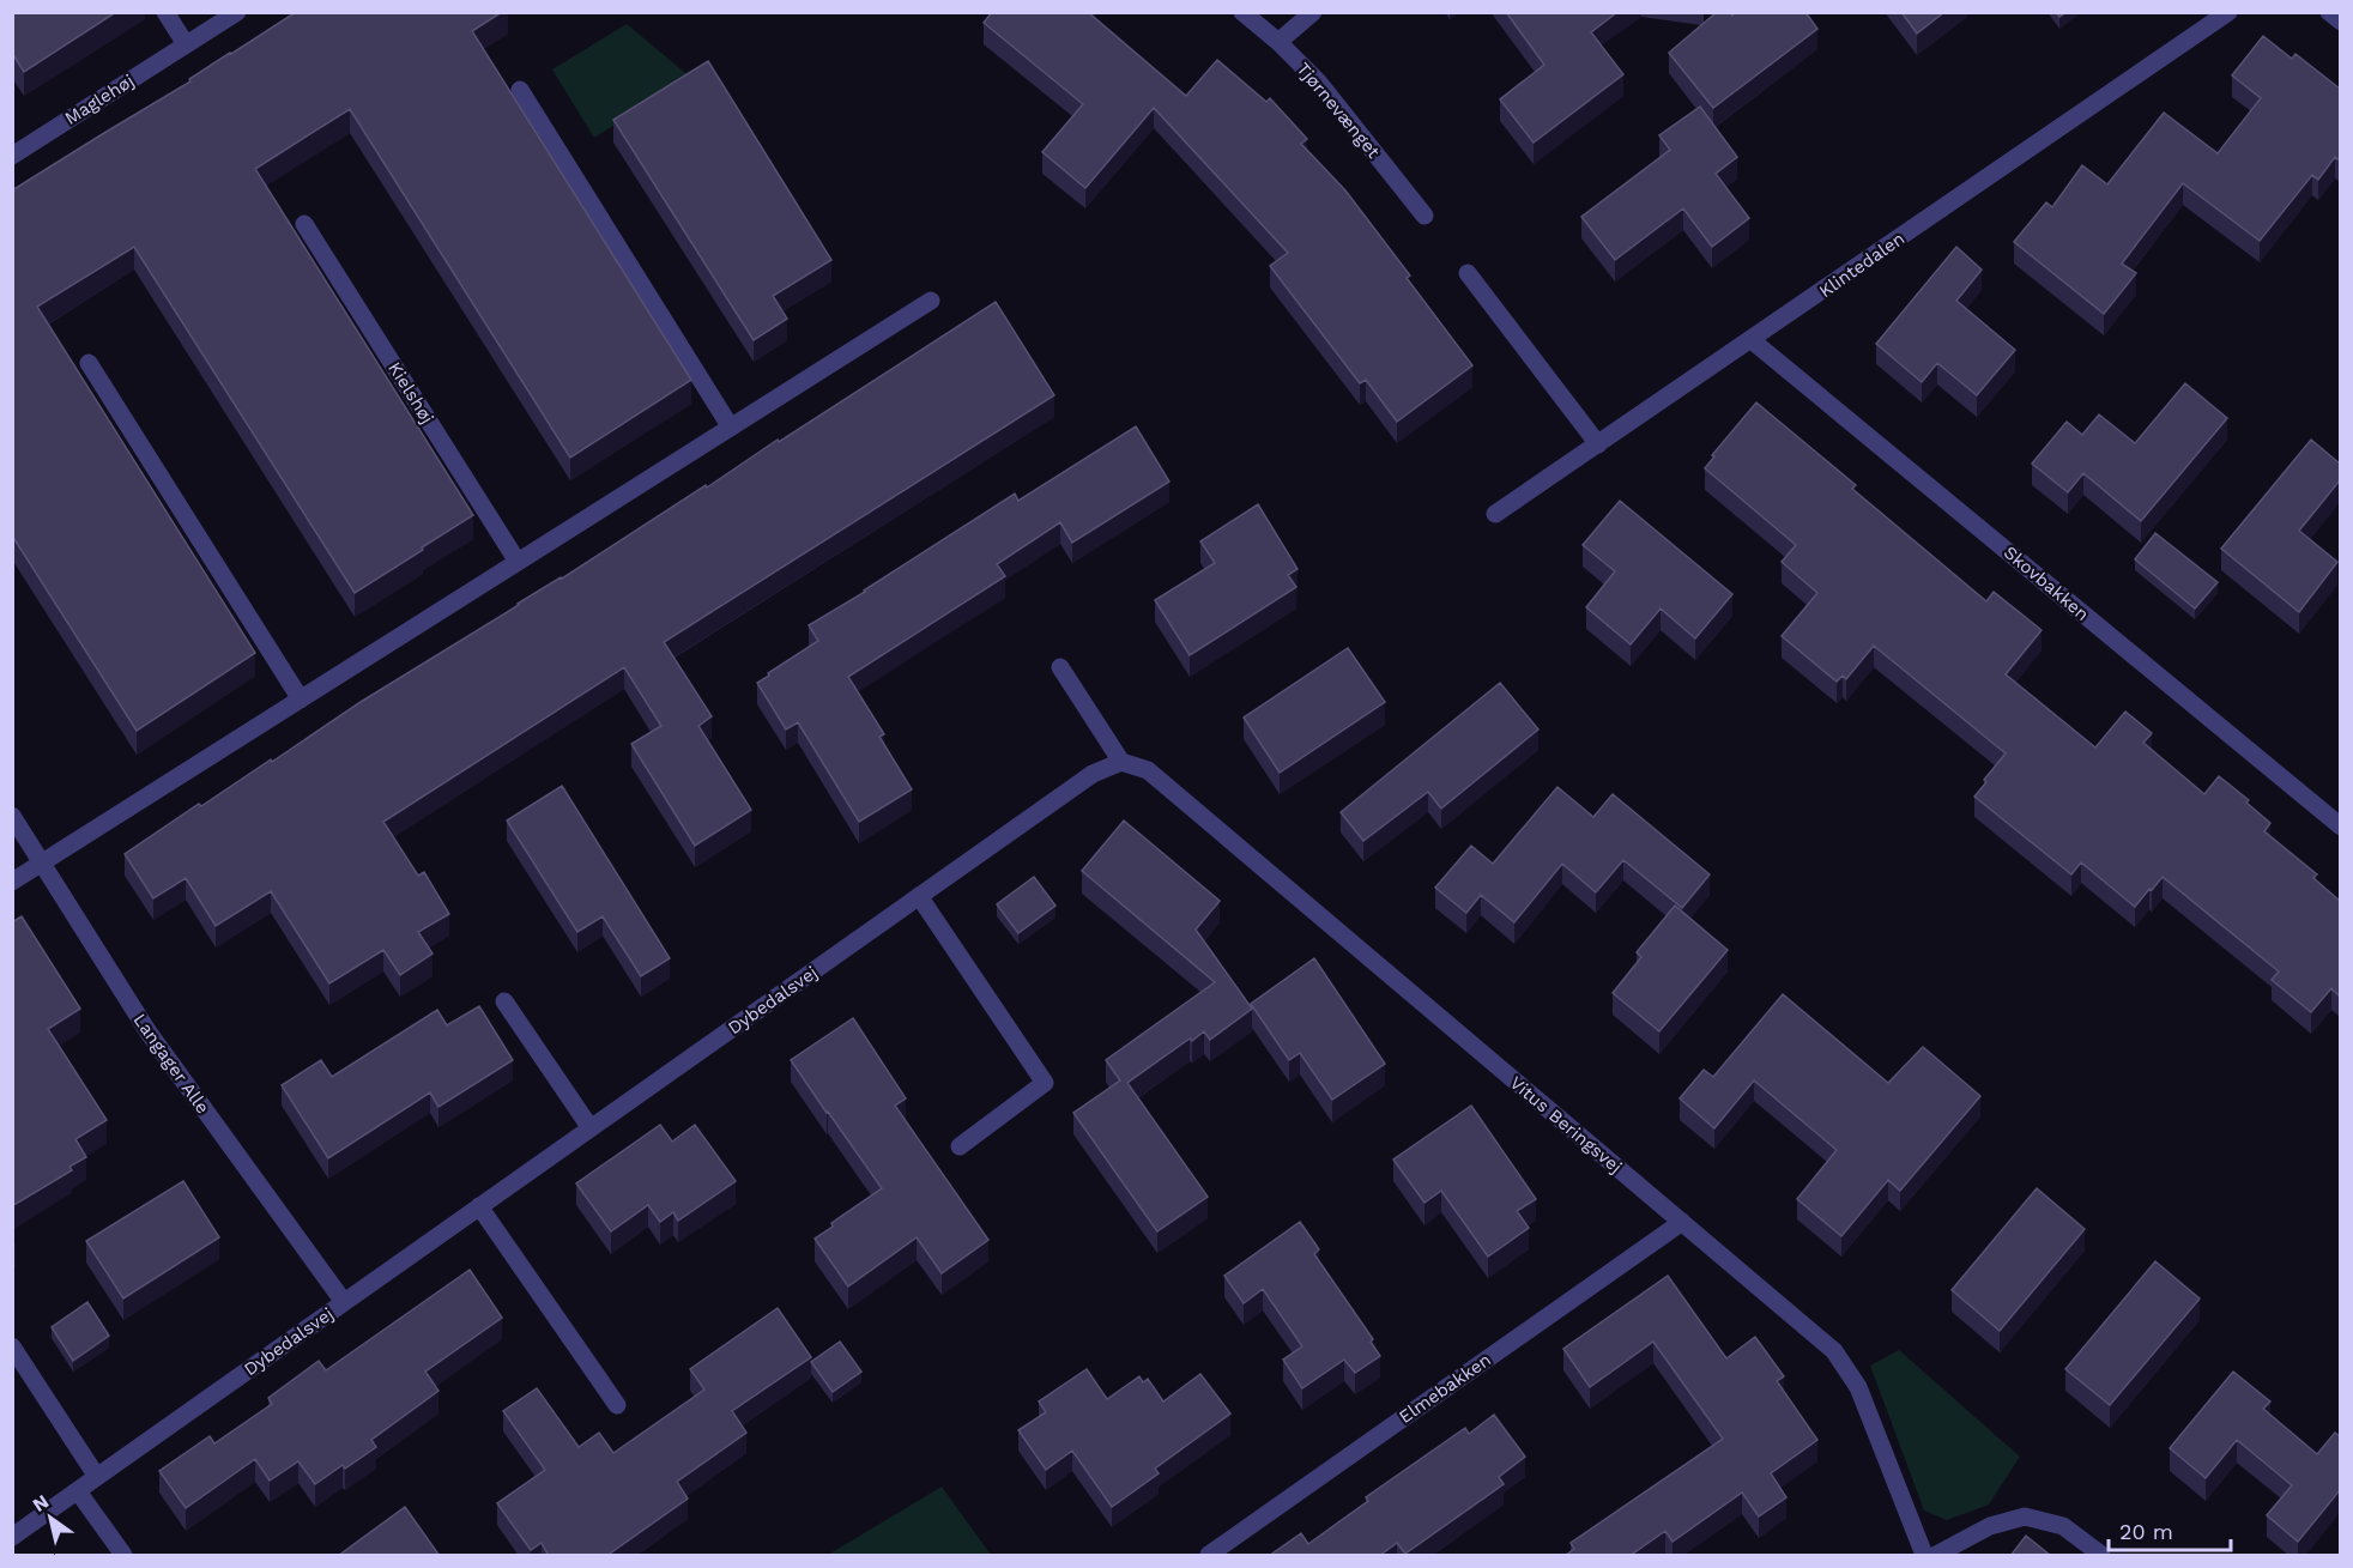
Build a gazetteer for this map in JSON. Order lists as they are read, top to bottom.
{
  "streets": {
    "street": [
      "Maglehøj",
      "Tjørnevænget",
      "Klintedalen",
      "Kielshøj",
      "Skovbakken",
      "Dybedalsvej",
      "Langager Alle",
      "Vitus Beringsvej",
      "Elmebakken"
    ]
  },
  "crossings": [
    ["Klintedalen", "Skovbakken"],
    ["Dybedalsvej", "Langager Alle"],
    ["Dybedalsvej", "Vitus Beringsvej"],
    ["Vitus Beringsvej", "Elmebakken"]
  ],
  "scale_bar": "20 m",
  "north": "top left"
}
